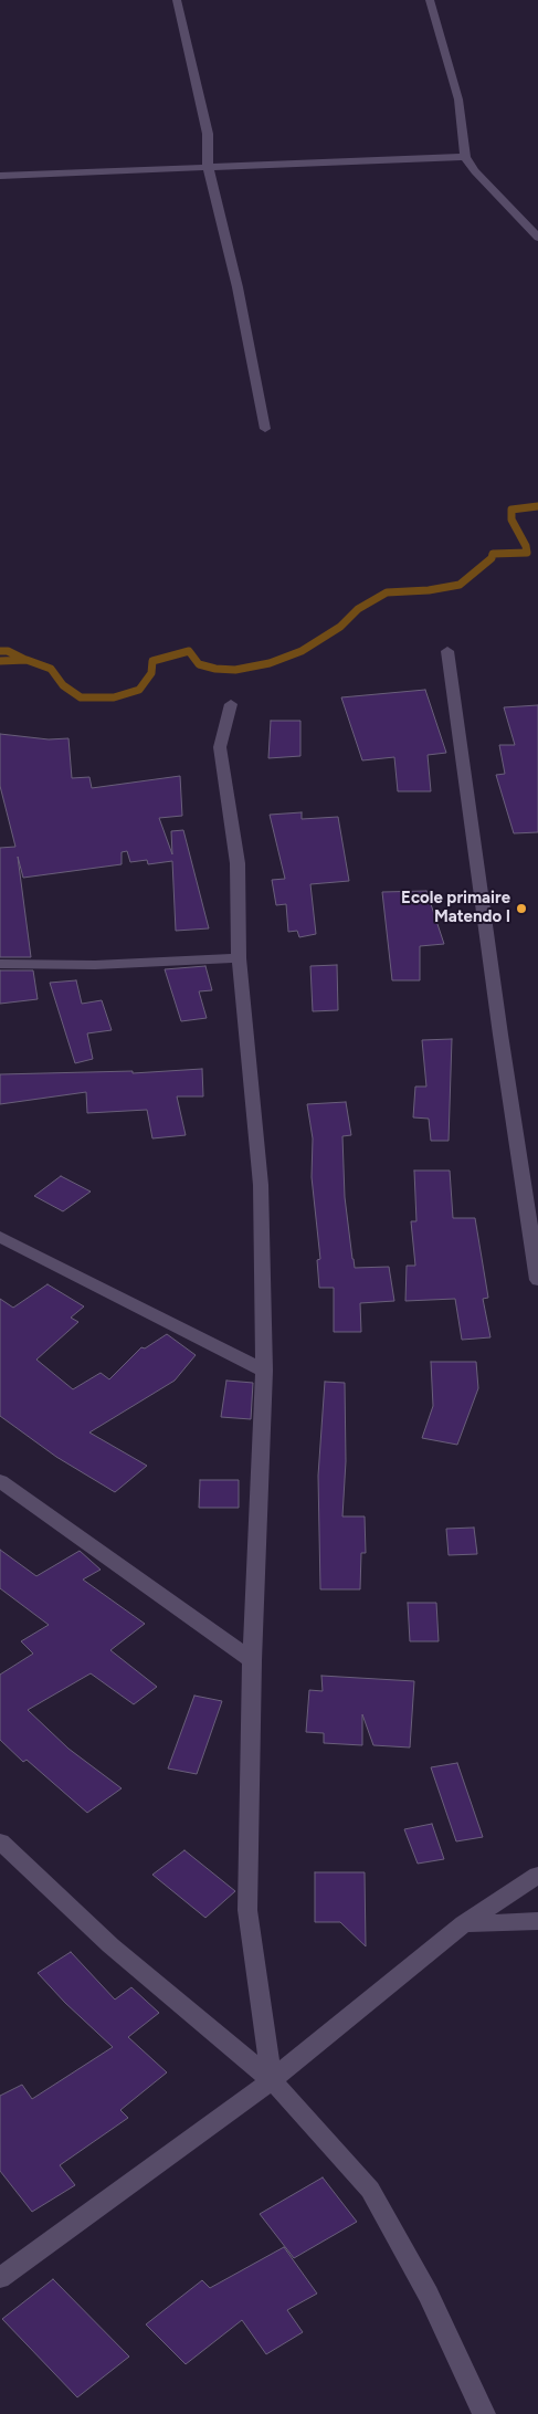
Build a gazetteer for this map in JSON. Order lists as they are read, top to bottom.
{
  "places": ["Ecole primaire Matendo I"]
}
